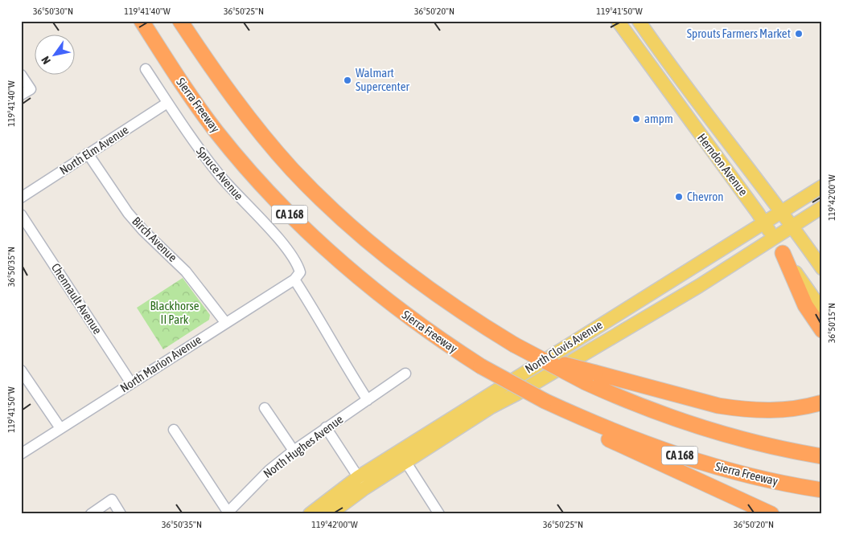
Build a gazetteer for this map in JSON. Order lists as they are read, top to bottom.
{
  "streets": {
    "highway": ["Sierra Freeway", "CA 168"],
    "main road": ["Herndon Avenue", "North Clovis Avenue"],
    "street": [
      "North Elm Avenue",
      "Spruce Avenue",
      "Birch Avenue",
      "Chennault Avenue",
      "North Marion Avenue",
      "North Hughes Avenue"
    ]
  },
  "crossings": [
    ["North Elm Avenue", "Spruce Avenue"],
    ["North Elm Avenue", "Birch Avenue"],
    ["Herndon Avenue", "North Clovis Avenue"],
    ["Spruce Avenue", "North Marion Avenue"],
    ["Spruce Avenue", "North Hughes Avenue"],
    ["Birch Avenue", "North Marion Avenue"],
    ["Chennault Avenue", "North Marion Avenue"]
  ],
  "parks": ["Blackhorse II Park"],
  "places": [
    "Sprouts Farmers Market",
    "Walmart Supercenter",
    "ampm",
    "Chevron"
  ],
  "north": "bottom left",
  "coordinates": [
    "36°50'30\"N",
    "119°41'40\"W",
    "36°50'25\"N",
    "36°50'20\"N",
    "119°41'50\"W",
    "119°42'00\"W",
    "36°50'35\"N",
    "36°50'15\"N"
  ]
}
